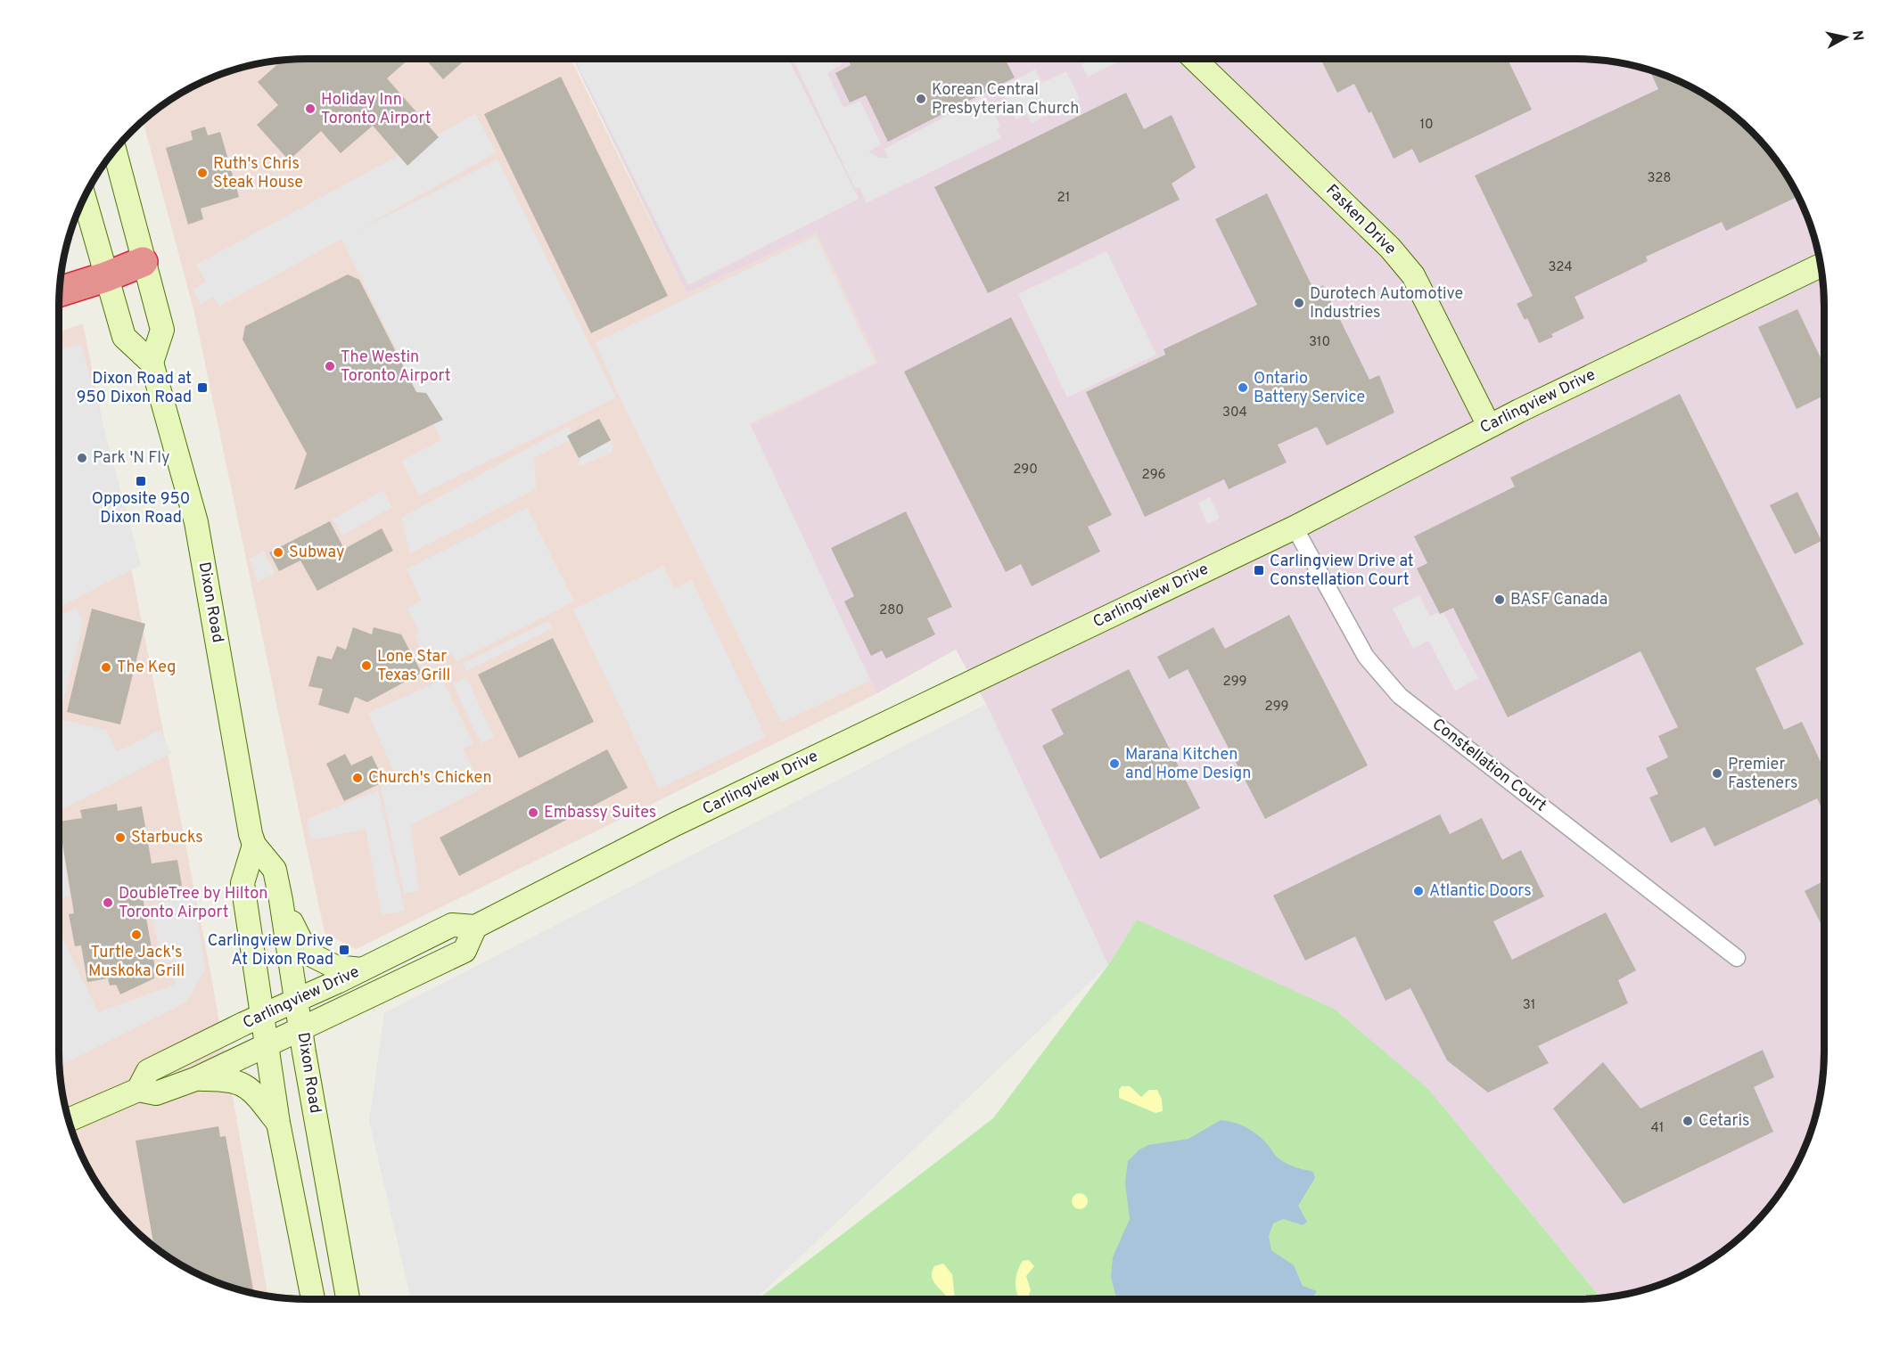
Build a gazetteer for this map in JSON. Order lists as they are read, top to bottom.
{
  "streets": {
    "main road": ["Fasken Drive", "Carlingview Drive", "Dixon Road"],
    "street": ["Constellation Court"]
  },
  "crossings": [
    ["Fasken Drive", "Carlingview Drive"],
    ["Carlingview Drive", "Dixon Road"],
    ["Carlingview Drive", "Constellation Court"]
  ],
  "places": {
    "other": [
      "Korean Central Presbyterian Church",
      "Holiday Inn Toronto Airport",
      "Ruth's Chris Steak House",
      "Durotech Automotive Industries",
      "The Westin Toronto Airport",
      "Ontario Battery Service",
      "Park 'N Fly",
      "Subway",
      "BASF Canada",
      "Lone Star Texas Grill",
      "The Keg",
      "Marana Kitchen and Home Design",
      "Premier Fasteners",
      "Church's Chicken",
      "Embassy Suites",
      "Starbucks",
      "Atlantic Doors",
      "DoubleTree by Hilton Toronto Airport",
      "Turtle Jack's Muskoka Grill",
      "Cetaris"
    ],
    "transit": [
      "Dixon Road at 950 Dixon Road",
      "Opposite 950 Dixon Road",
      "Carlingview Drive at Constellation Court",
      "Carlingview Drive At Dixon Road"
    ]
  },
  "house_numbers": [
    "10",
    "328",
    "21",
    "324",
    "310",
    "304",
    "290",
    "296",
    "280",
    "299",
    "299",
    "31",
    "41"
  ],
  "north": "right"
}
